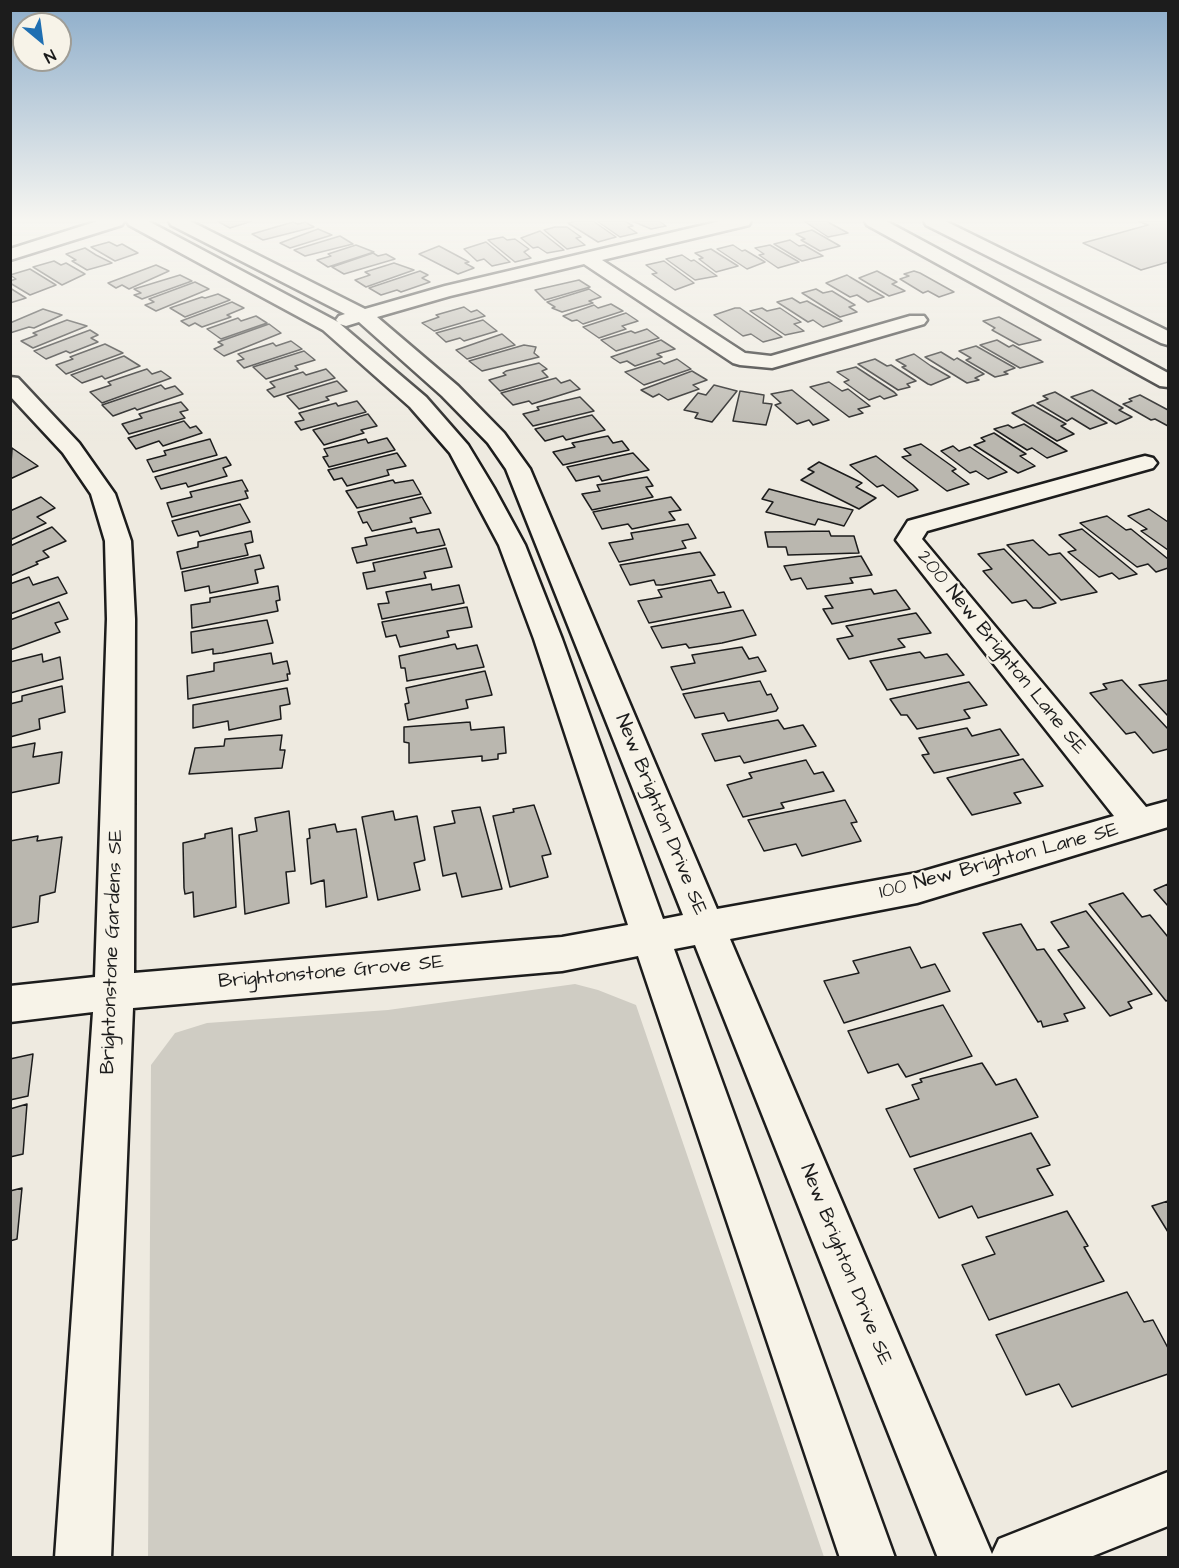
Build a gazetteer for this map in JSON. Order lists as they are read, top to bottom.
{
  "streets": {
    "street": [
      "200 New Brighton Lane SE",
      "New Brighton Drive SE",
      "100 New Brighton Lane SE",
      "Brightonstone Gardens SE",
      "Brightonstone Grove SE"
    ]
  },
  "crossings": [
    ["200 New Brighton Lane SE", "100 New Brighton Lane SE"],
    ["New Brighton Drive SE", "100 New Brighton Lane SE"],
    ["100 New Brighton Lane SE", "Brightonstone Grove SE"],
    ["Brightonstone Gardens SE", "Brightonstone Grove SE"]
  ],
  "north": "bottom right"
}
